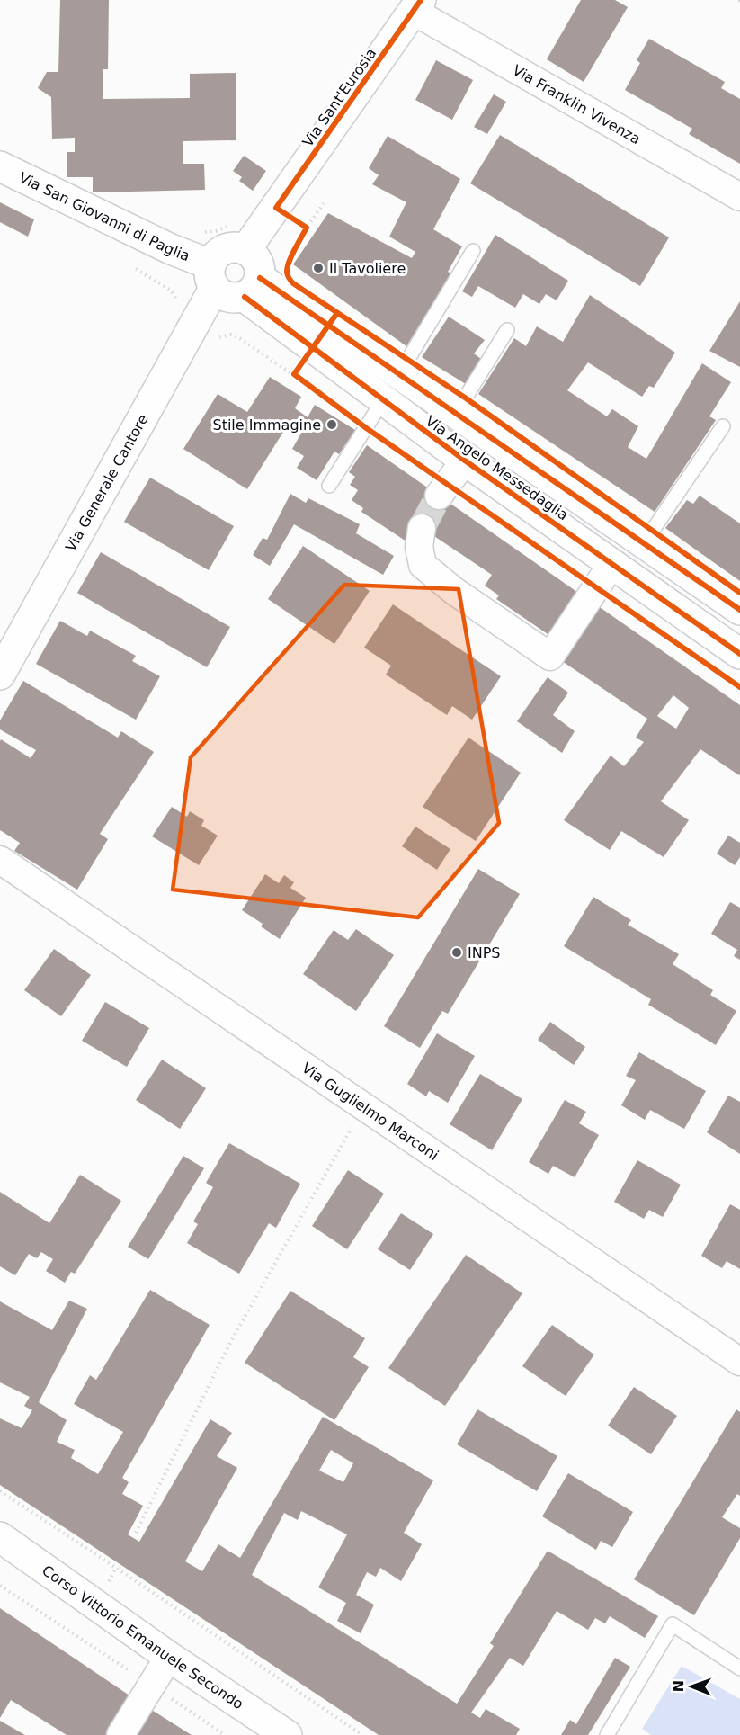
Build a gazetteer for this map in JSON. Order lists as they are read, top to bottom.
{
  "streets": {
    "main road": [
      "Via Sant'Eurosia",
      "Via San Giovanni di Paglia",
      "Via Angelo Messedaglia",
      "Via Generale Cantore",
      "Corso Vittorio Emanuele Secondo"
    ],
    "street": ["Via Franklin Vivenza", "Via Guglielmo Marconi"]
  },
  "crossings": [
    ["Via Sant'Eurosia", "Via Franklin Vivenza"],
    ["Via Sant'Eurosia", "Via San Giovanni di Paglia"],
    ["Via Sant'Eurosia", "Via Angelo Messedaglia"],
    ["Via Sant'Eurosia", "Via Generale Cantore"],
    ["Via San Giovanni di Paglia", "Via Angelo Messedaglia"],
    ["Via San Giovanni di Paglia", "Via Generale Cantore"],
    ["Via Angelo Messedaglia", "Via Generale Cantore"]
  ],
  "places": ["Il Tavoliere", "Stile Immagine", "INPS"],
  "north": "left"
}
